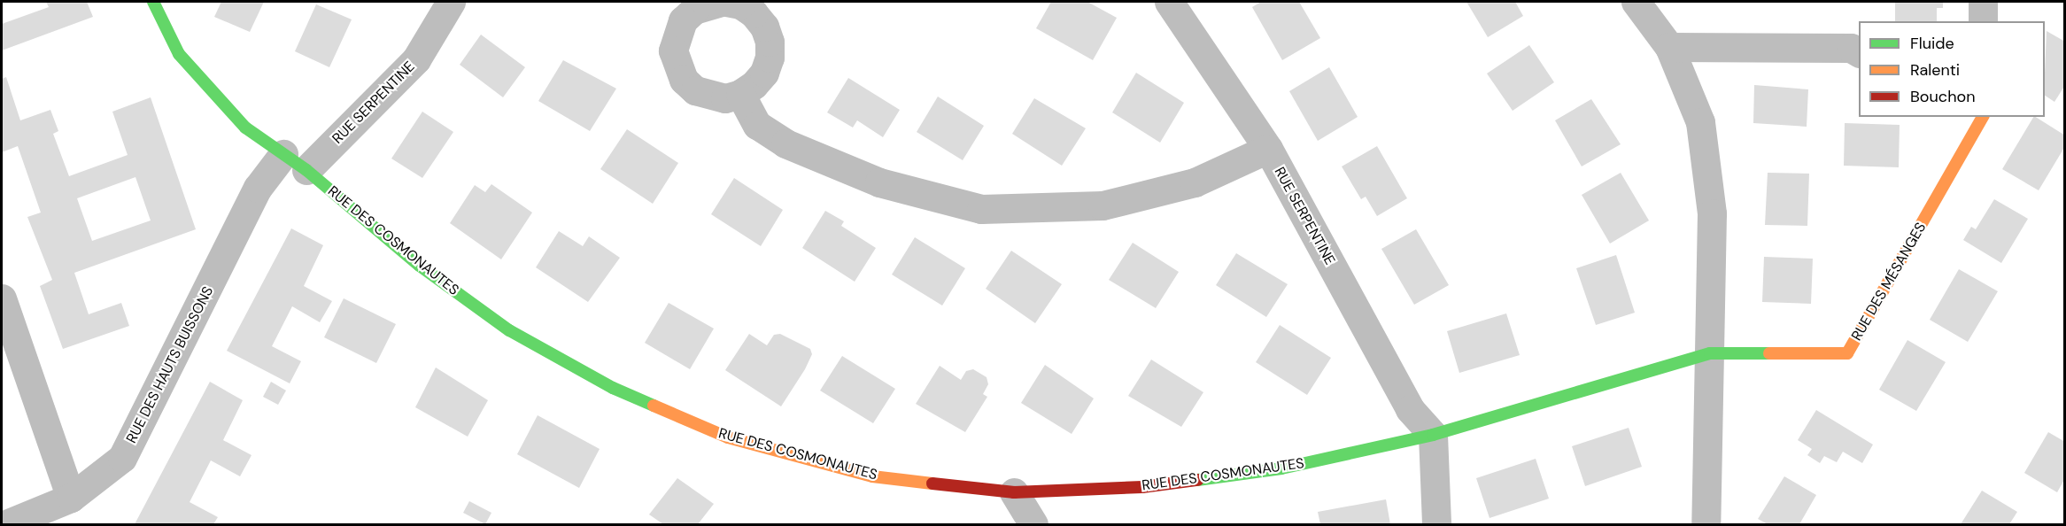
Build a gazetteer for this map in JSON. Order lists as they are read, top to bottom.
{
  "streets": {
    "street": [
      "RUE SERPENTINE",
      "RUE DES COSMONAUTES",
      "RUE DES MÉSANGES",
      "RUE DES HAUTS BUISSONS"
    ]
  },
  "crossings": [
    ["RUE SERPENTINE", "RUE DES COSMONAUTES"],
    ["RUE DES COSMONAUTES", "RUE DES MÉSANGES"],
    ["RUE DES COSMONAUTES", "RUE DES HAUTS BUISSONS"]
  ],
  "legend": ["Fluide", "Ralenti", "Bouchon"]
}
